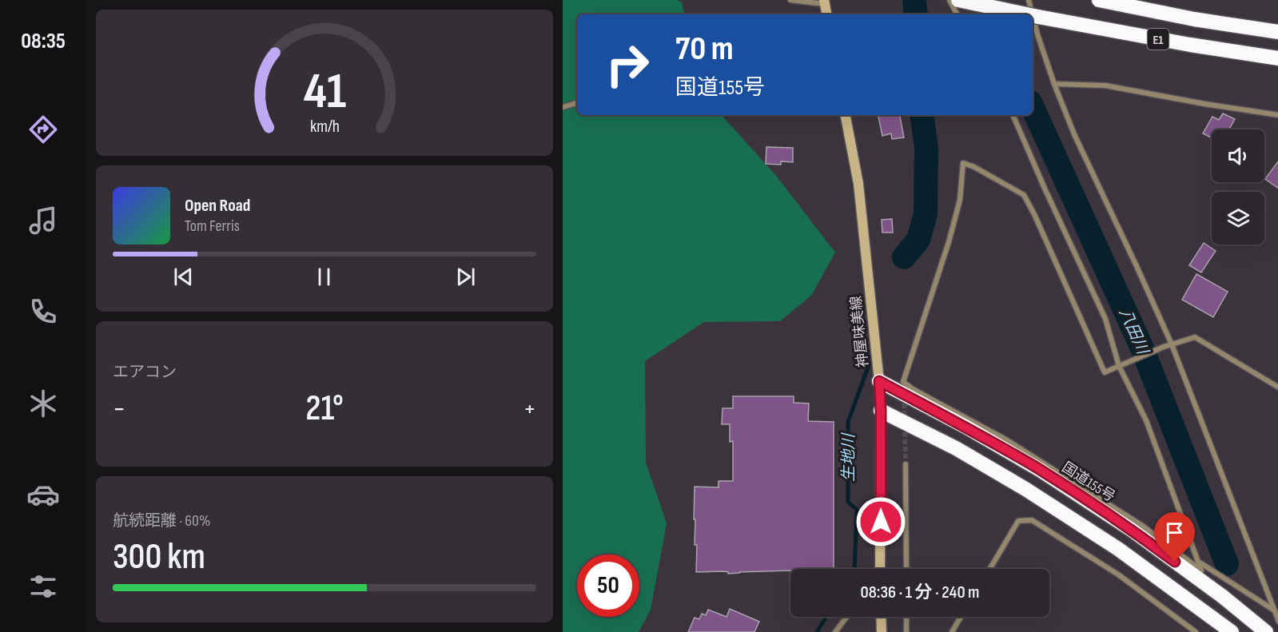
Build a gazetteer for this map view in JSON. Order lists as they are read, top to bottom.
{
  "streets": {
    "highway": ["E1", "国道155号"],
    "main road": ["神屋味美線"]
  },
  "crossings": [
    ["神屋味美線", "国道155号"]
  ],
  "water": ["八田川", "生地川"],
  "page": {
    "tabs": "08:35",
    "turn": ["70 m", "国道155号"],
    "song": ["Open Road", "Tom Ferris"],
    "tile": [
      "エアコン",
      ["航続距離 · 60%", "300 km"]
    ],
    "heat": ["−", "21°", "+"],
    "limit": "50",
    "trip": "08:36 · 1 分 · 240 m",
    "gauge": ["41", "km/h"]
  }
}
